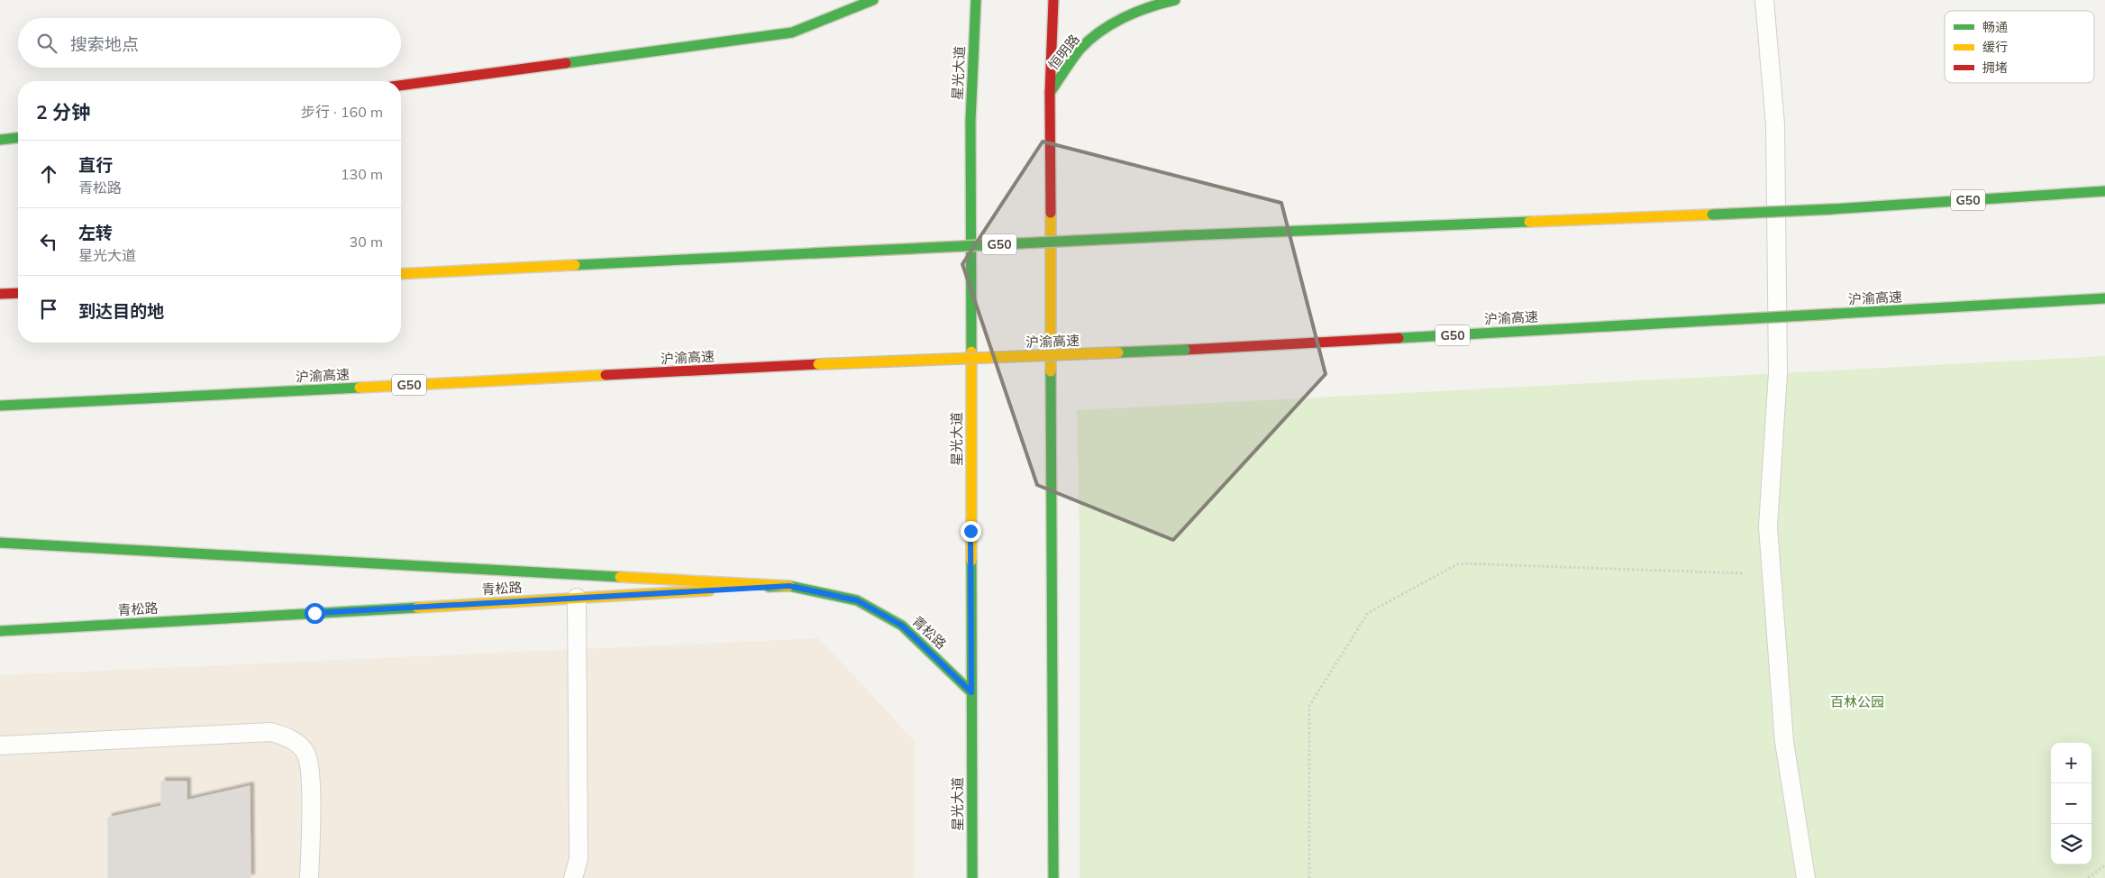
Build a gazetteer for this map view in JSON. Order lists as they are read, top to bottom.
{
  "streets": {
    "main road": [
      "恒明路",
      "星光大道",
      "G50",
      "沪渝高速",
      "青松路"
    ]
  },
  "crossings": [
    ["星光大道", "青松路"]
  ],
  "parks": ["百林公园"],
  "legend": ["畅通", "缓行", "拥堵"],
  "page": {
    "search": "搜索地点",
    "heading": ["2 分钟", "步行 · 160 m"],
    "list": [
      ["直行", "青松路", "130 m"],
      ["左转", "星光大道", "30 m"],
      "到达目的地"
    ],
    "map_buttons": ["+", "−"]
  }
}
